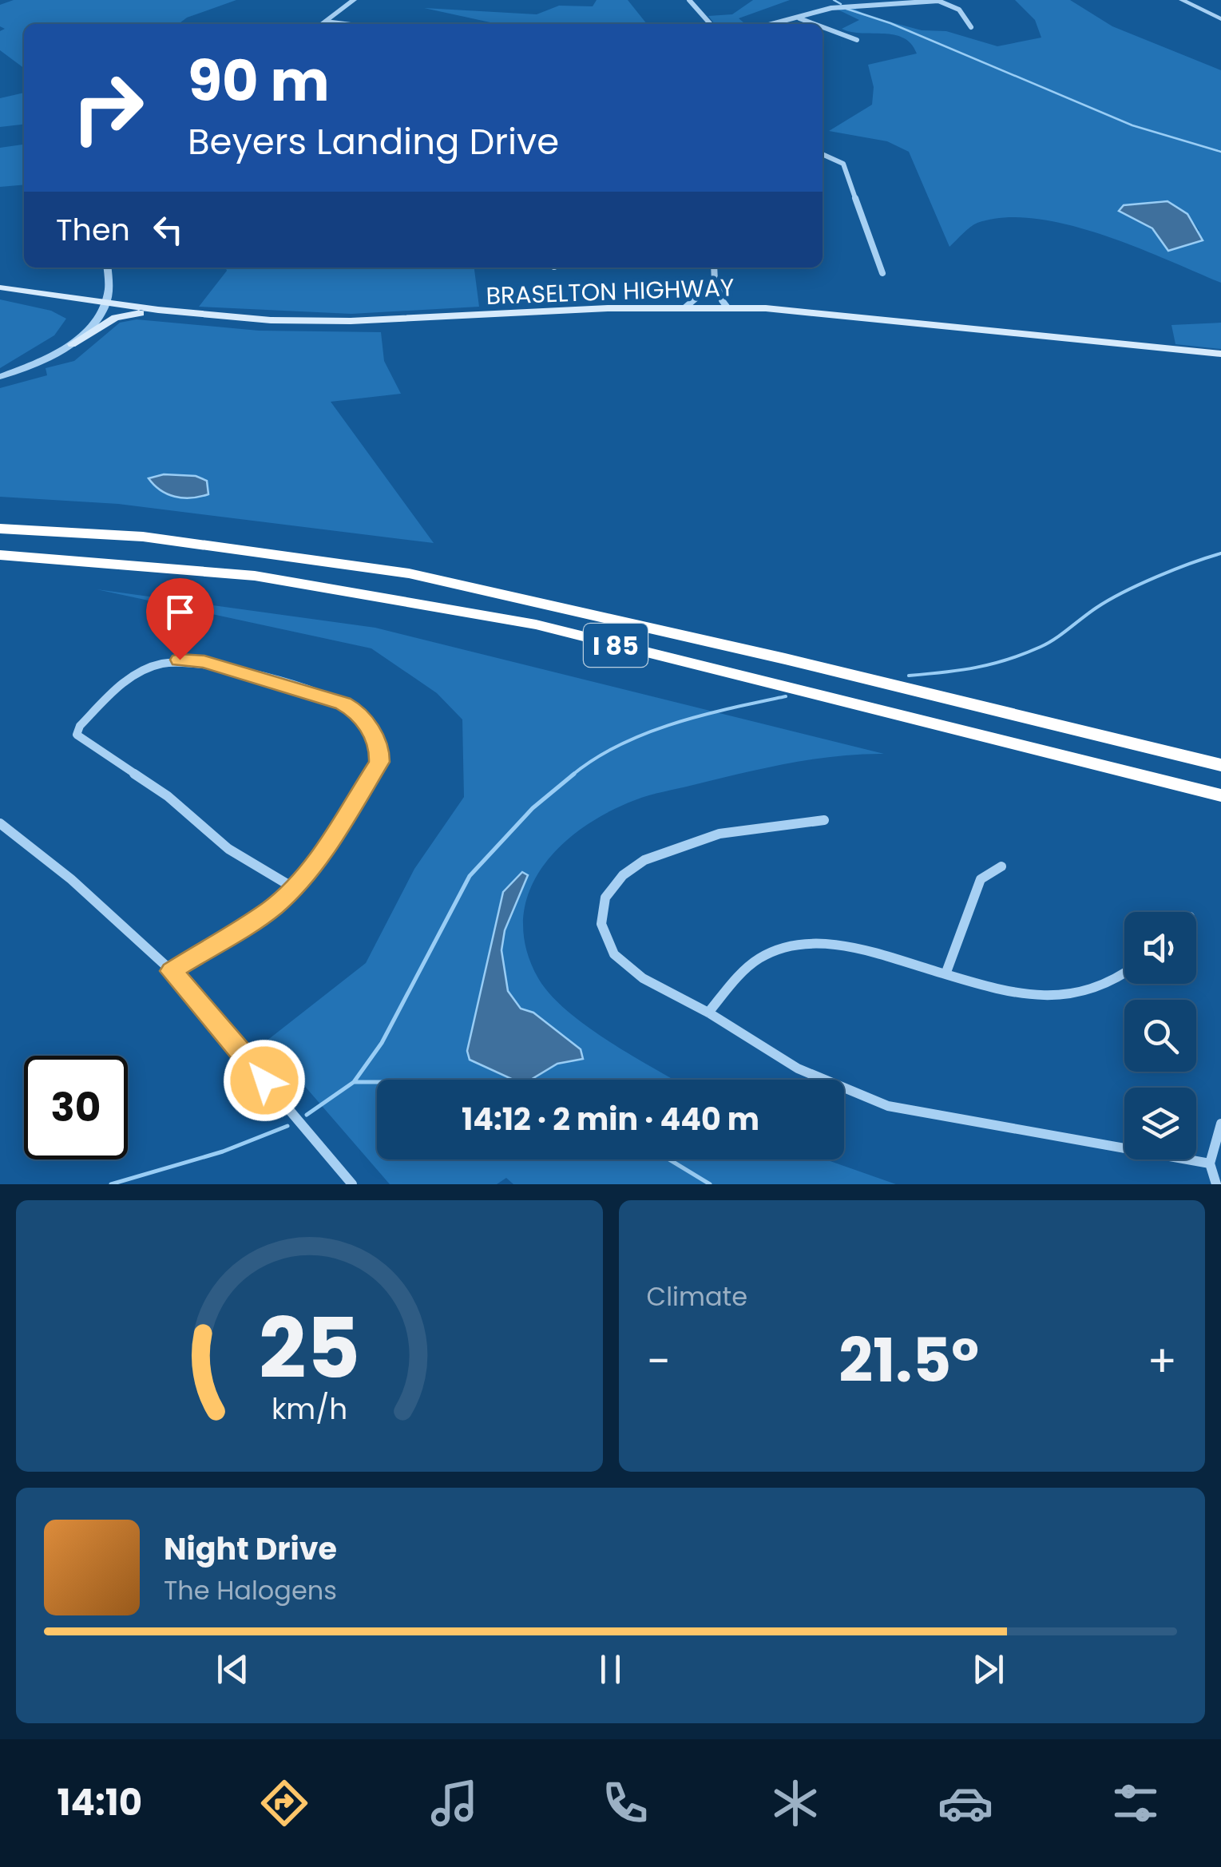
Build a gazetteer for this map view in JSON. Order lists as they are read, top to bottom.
{
  "streets": {
    "highway": ["I 85"],
    "main road": ["BRASELTON HIGHWAY"]
  },
  "page": {
    "turn": ["90 m", "Beyers Landing Drive"],
    "then": "Then",
    "limit": "30",
    "trip": "14:12 · 2 min · 440 m",
    "tile": "Climate",
    "heat": ["−", "21.5°", "+"],
    "song": ["Night Drive", "The Halogens"],
    "tabs": "14:10",
    "gauge": ["25", "km/h"]
  }
}
